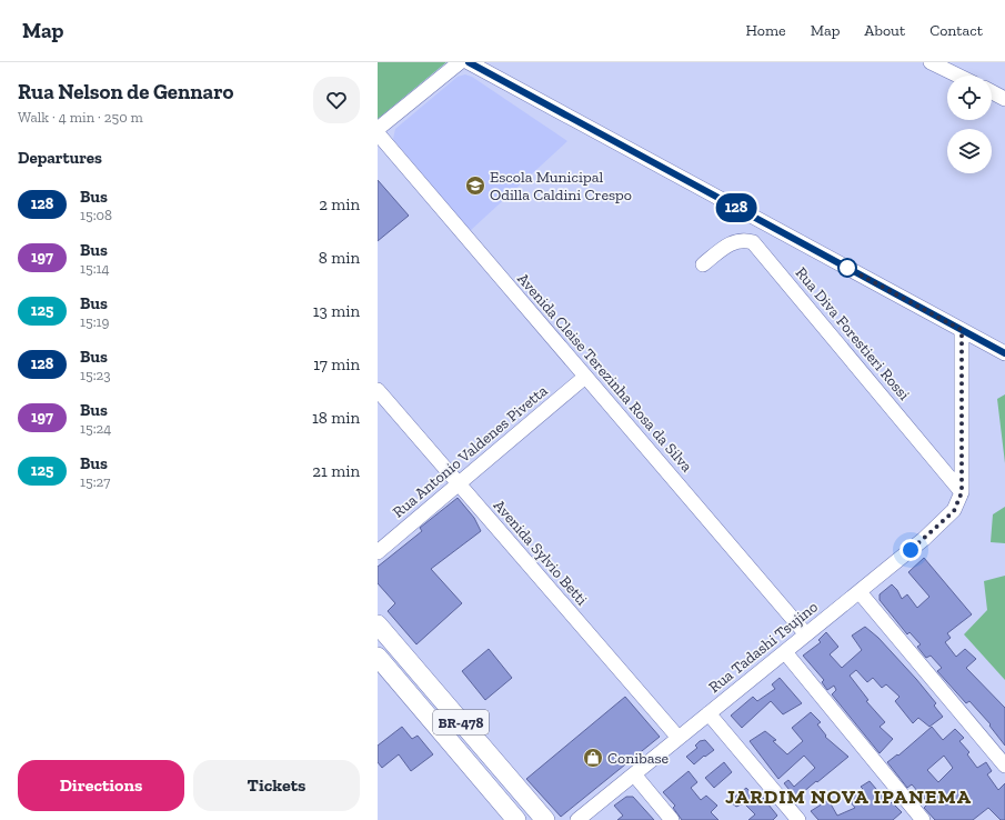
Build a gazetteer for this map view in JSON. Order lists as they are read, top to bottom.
{
  "streets": {
    "main road": ["BR-478"],
    "street": [
      "Rua Diva Forestieri Rossi",
      "Avenida Cleise Terezinha Rosa da Silva",
      "Rua Antonio Valdenes Pivetta",
      "Avenida Sylvio Betti",
      "Rua Tadashi Tsujino"
    ]
  },
  "crossings": [
    ["Rua Diva Forestieri Rossi", "Rua Tadashi Tsujino"],
    ["Avenida Cleise Terezinha Rosa da Silva", "Rua Antonio Valdenes Pivetta"],
    ["Avenida Cleise Terezinha Rosa da Silva", "Rua Tadashi Tsujino"],
    ["Rua Antonio Valdenes Pivetta", "Avenida Sylvio Betti"],
    ["Avenida Sylvio Betti", "Rua Tadashi Tsujino"]
  ],
  "districts": ["JARDIM NOVA IPANEMA"],
  "places": {
    "school or university": ["Escola Municipal Odilla Caldini Crespo"],
    "shop": ["Conibase"]
  },
  "lines": ["bus line 128"],
  "page": {
    "header": "Map",
    "nav": [
      "Home",
      "Map",
      "About",
      "Contact"
    ],
    "heading": [
      ["Rua Nelson de Gennaro", "Walk · 4 min · 250 m"],
      "Departures"
    ],
    "on_map": "128",
    "list": [
      {
        "mark": "128",
        "name": "Bus",
        "note": "15:08",
        "value": "2 min"
      },
      {
        "mark": "197",
        "name": "Bus",
        "note": "15:14",
        "value": "8 min"
      },
      {
        "mark": "125",
        "name": "Bus",
        "note": "15:19",
        "value": "13 min"
      },
      {
        "mark": "128",
        "name": "Bus",
        "note": "15:23",
        "value": "17 min"
      },
      {
        "mark": "197",
        "name": "Bus",
        "note": "15:24",
        "value": "18 min"
      },
      {
        "mark": "125",
        "name": "Bus",
        "note": "15:27",
        "value": "21 min"
      }
    ],
    "buttons": ["Directions", "Tickets"]
  }
}
